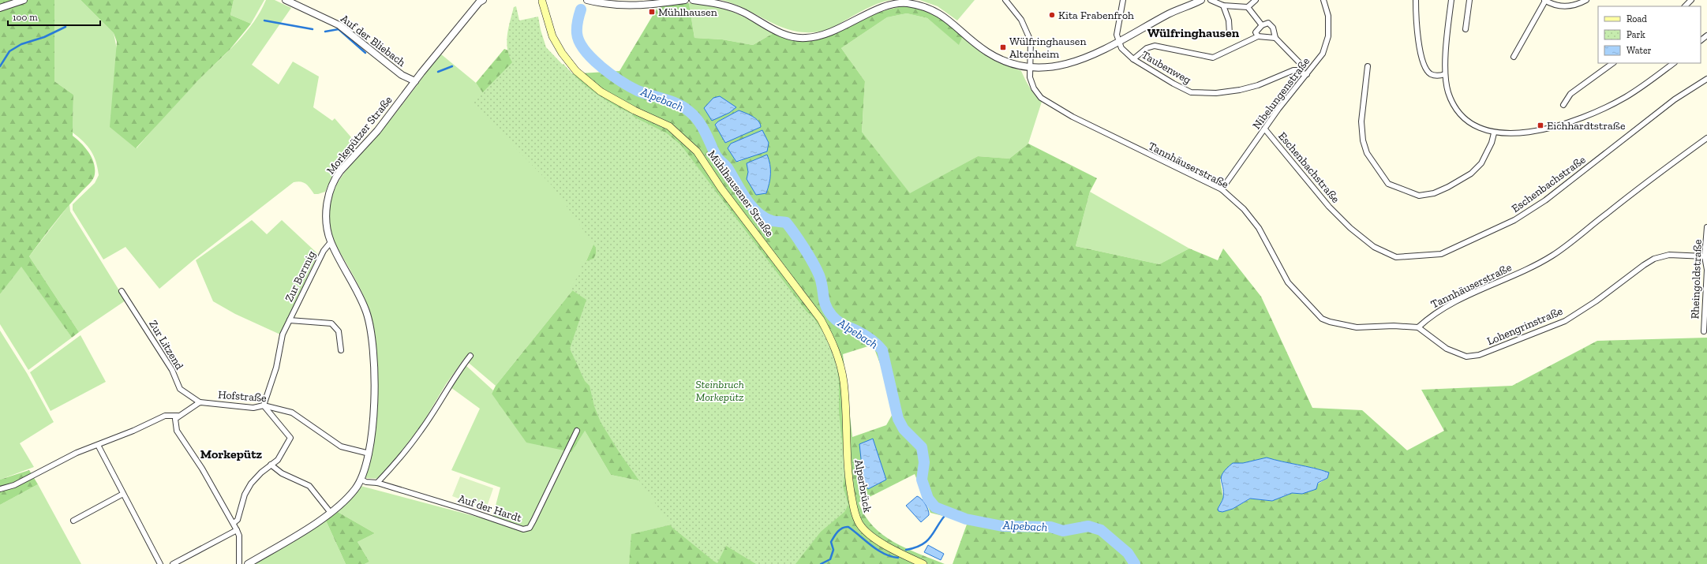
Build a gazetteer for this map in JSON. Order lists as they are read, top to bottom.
{
  "streets": {
    "main road": ["Mühlhausener Straße", "Alperbrück"],
    "street": [
      "Auf der Bliebach",
      "Taubenweg",
      "Nibelungenstraße",
      "Morkepützer Straße",
      "Tannhäuserstraße",
      "Eschenbachstraße",
      "Zur Bormig",
      "Rheingoldstraße",
      "Lohengrinstraße",
      "Zur Litzend",
      "Hofstraße",
      "Auf der Hardt"
    ]
  },
  "crossings": [
    ["Auf der Bliebach", "Morkepützer Straße"],
    ["Nibelungenstraße", "Tannhäuserstraße"],
    ["Nibelungenstraße", "Eschenbachstraße"],
    ["Morkepützer Straße", "Zur Bormig"],
    ["Morkepützer Straße", "Hofstraße"],
    ["Morkepützer Straße", "Auf der Hardt"],
    ["Tannhäuserstraße", "Lohengrinstraße"],
    ["Mühlhausener Straße", "Alperbrück"],
    ["Zur Bormig", "Hofstraße"],
    ["Rheingoldstraße", "Lohengrinstraße"],
    ["Zur Litzend", "Hofstraße"]
  ],
  "districts": ["Wülfringhausen", "Morkepütz"],
  "water": ["Alpebach"],
  "parks": ["Steinbruch Morkepütz"],
  "places": {
    "transit": ["Mühlhausen", "Wülfringhausen Altenheim", "Eichhardtstraße"],
    "other": ["Kita Frabenfroh"]
  },
  "legend": ["Road", "Park", "Water"],
  "scale_bar": "100 m"
}
